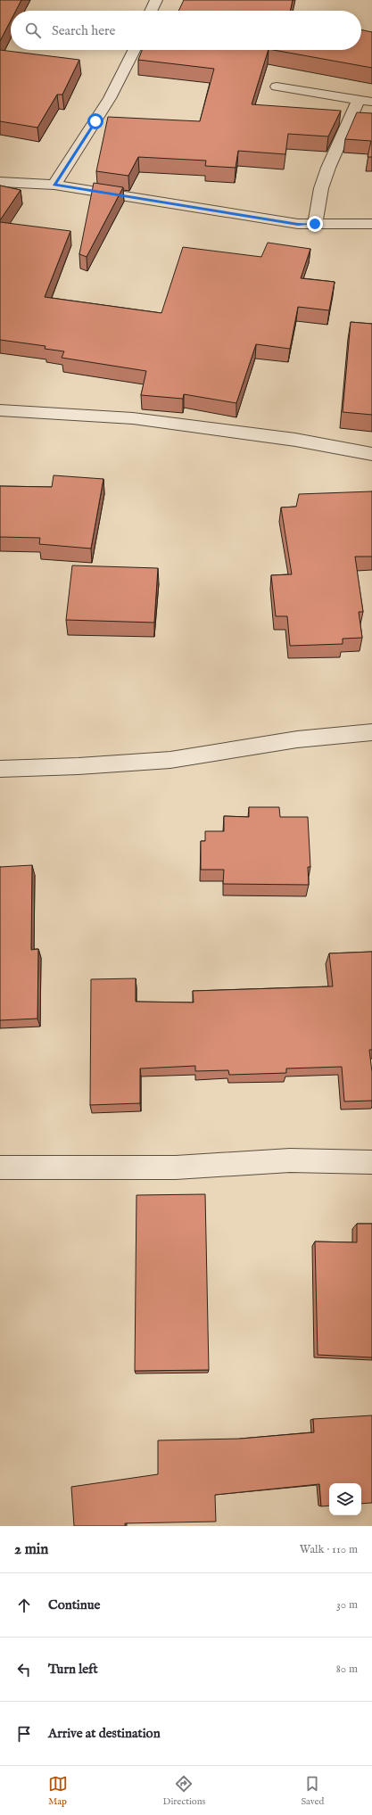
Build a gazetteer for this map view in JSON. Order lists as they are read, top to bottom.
{
  "page": {
    "search": "Search here",
    "heading": ["2 min", "Walk · 110 m"],
    "list": [
      ["Continue", "30 m"],
      ["Turn left", "80 m"],
      "Arrive at destination"
    ],
    "nav": ["Map", "Directions", "Saved"]
  }
}
